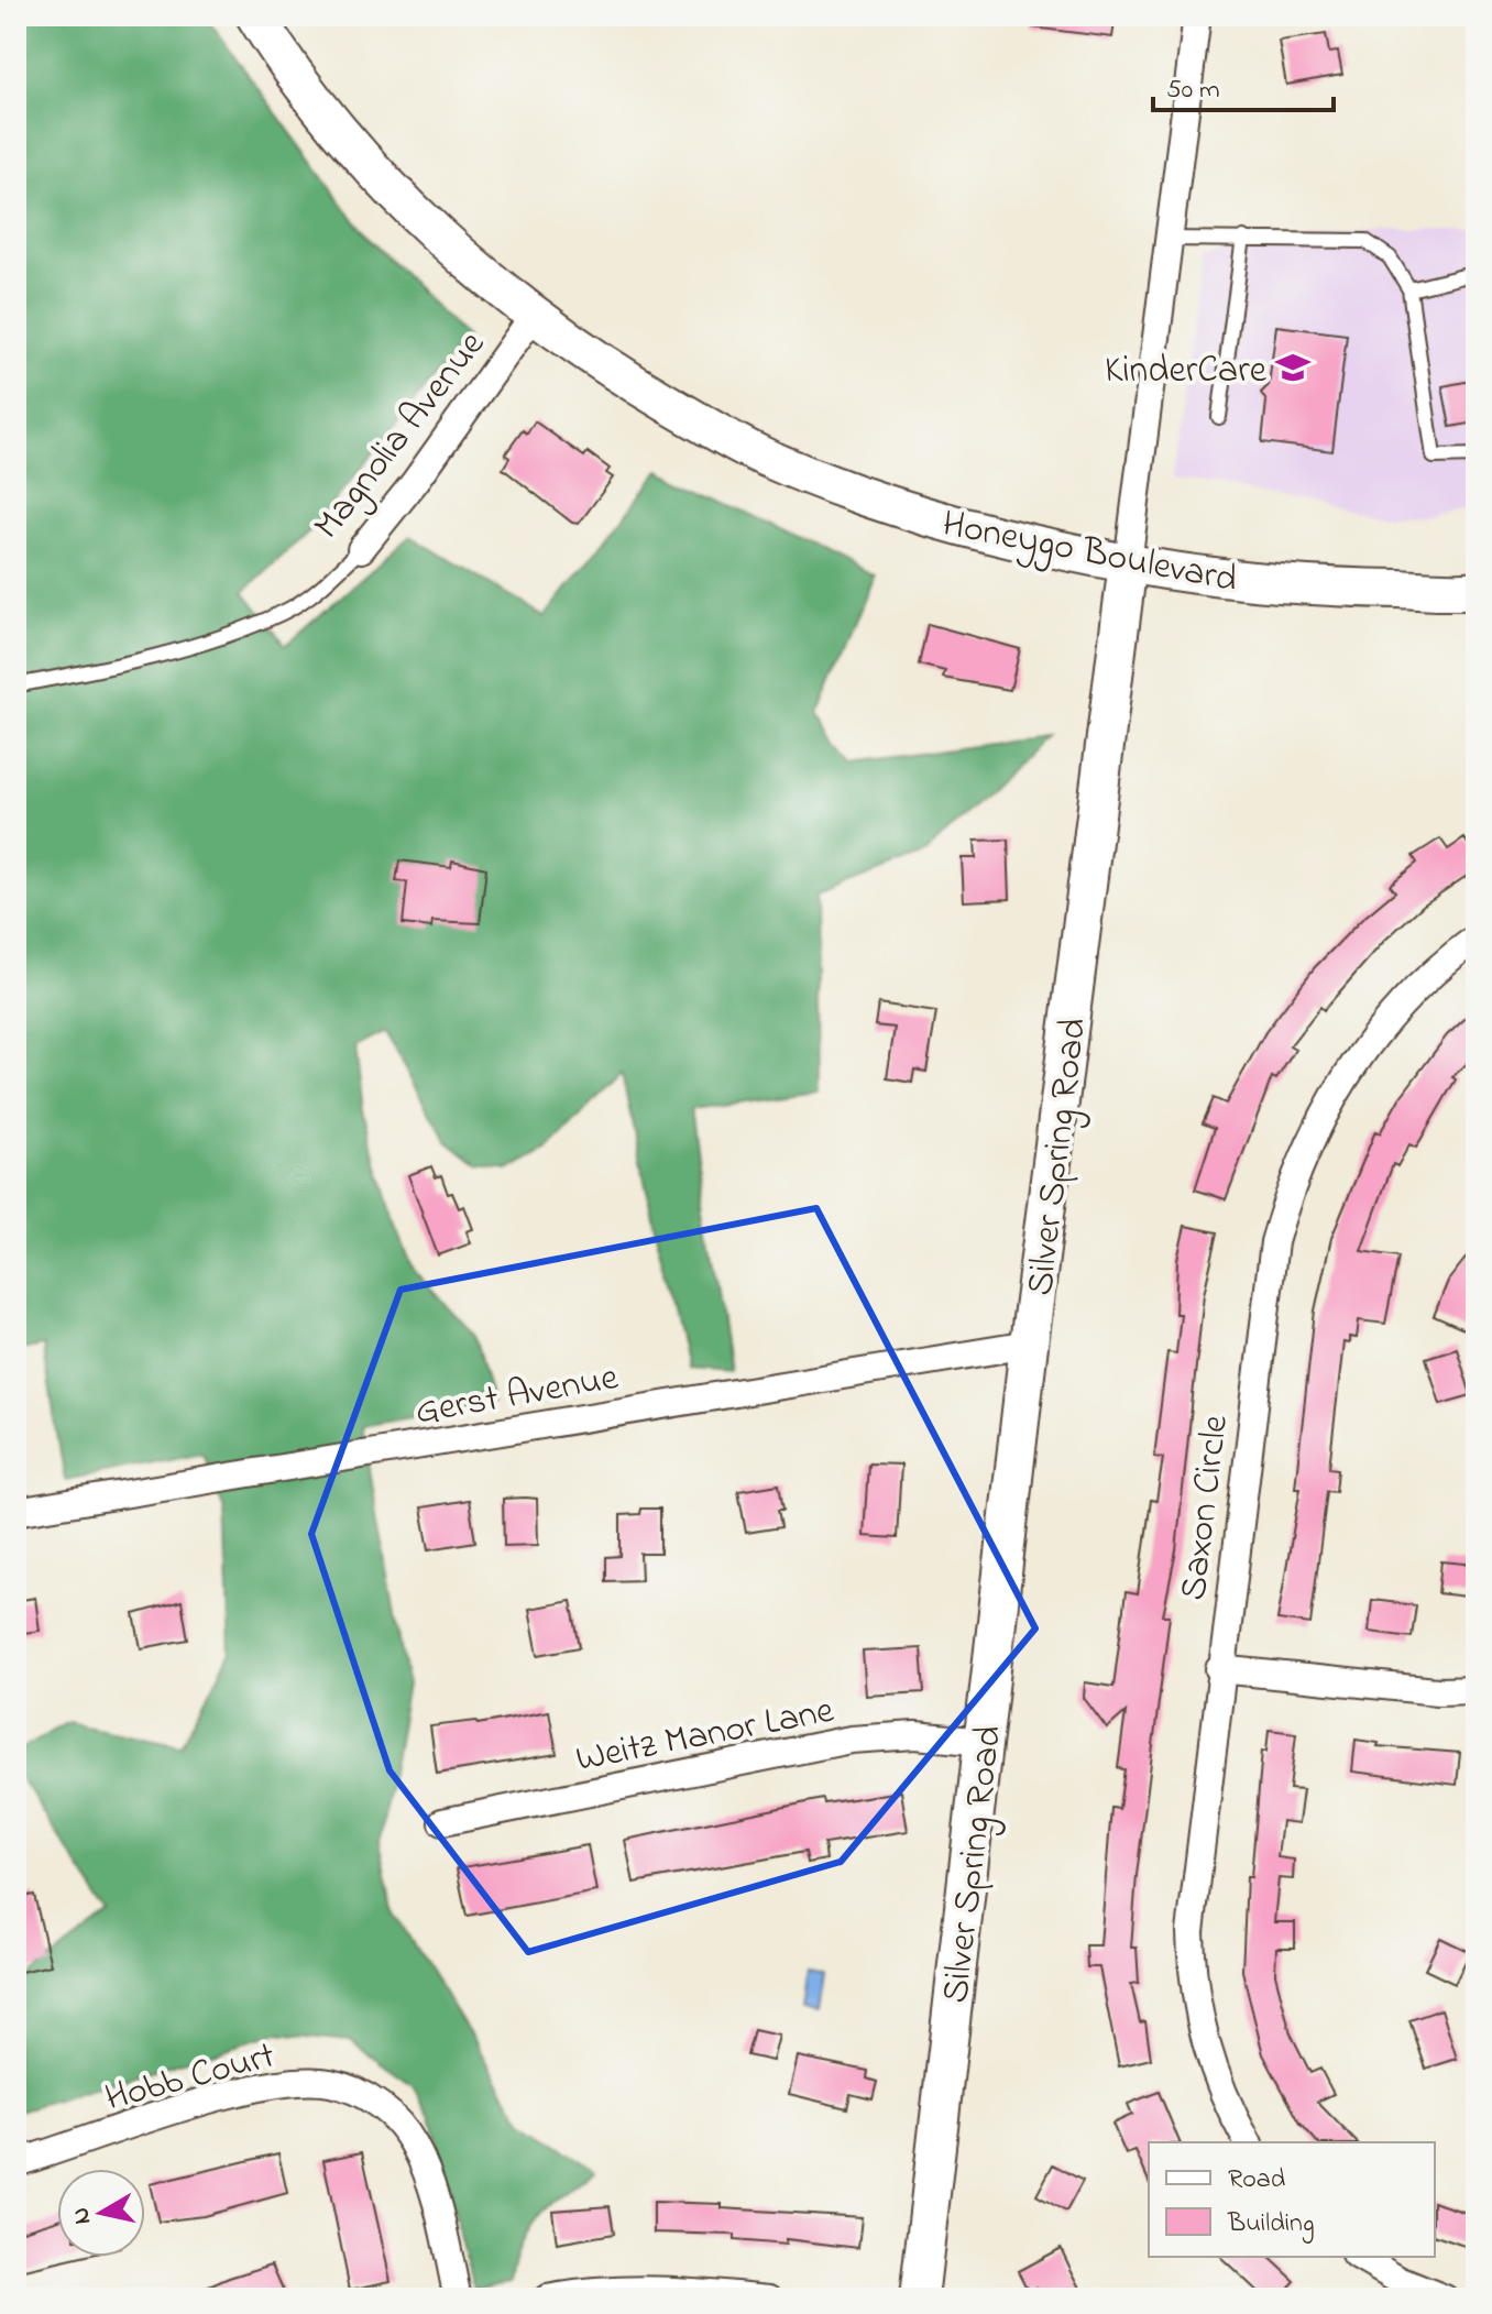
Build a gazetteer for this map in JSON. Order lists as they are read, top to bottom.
{
  "streets": {
    "main road": ["Honeygo Boulevard", "Silver Spring Road"],
    "street": [
      "Magnolia Avenue",
      "Gerst Avenue",
      "Saxon Circle",
      "Weitz Manor Lane",
      "Hobb Court"
    ]
  },
  "crossings": [
    ["Magnolia Avenue", "Honeygo Boulevard"],
    ["Honeygo Boulevard", "Silver Spring Road"],
    ["Silver Spring Road", "Gerst Avenue"],
    ["Silver Spring Road", "Weitz Manor Lane"]
  ],
  "places": {
    "school or university": ["KinderCare"]
  },
  "legend": ["Road", "Building"],
  "scale_bar": "50 m",
  "north": "left"
}
